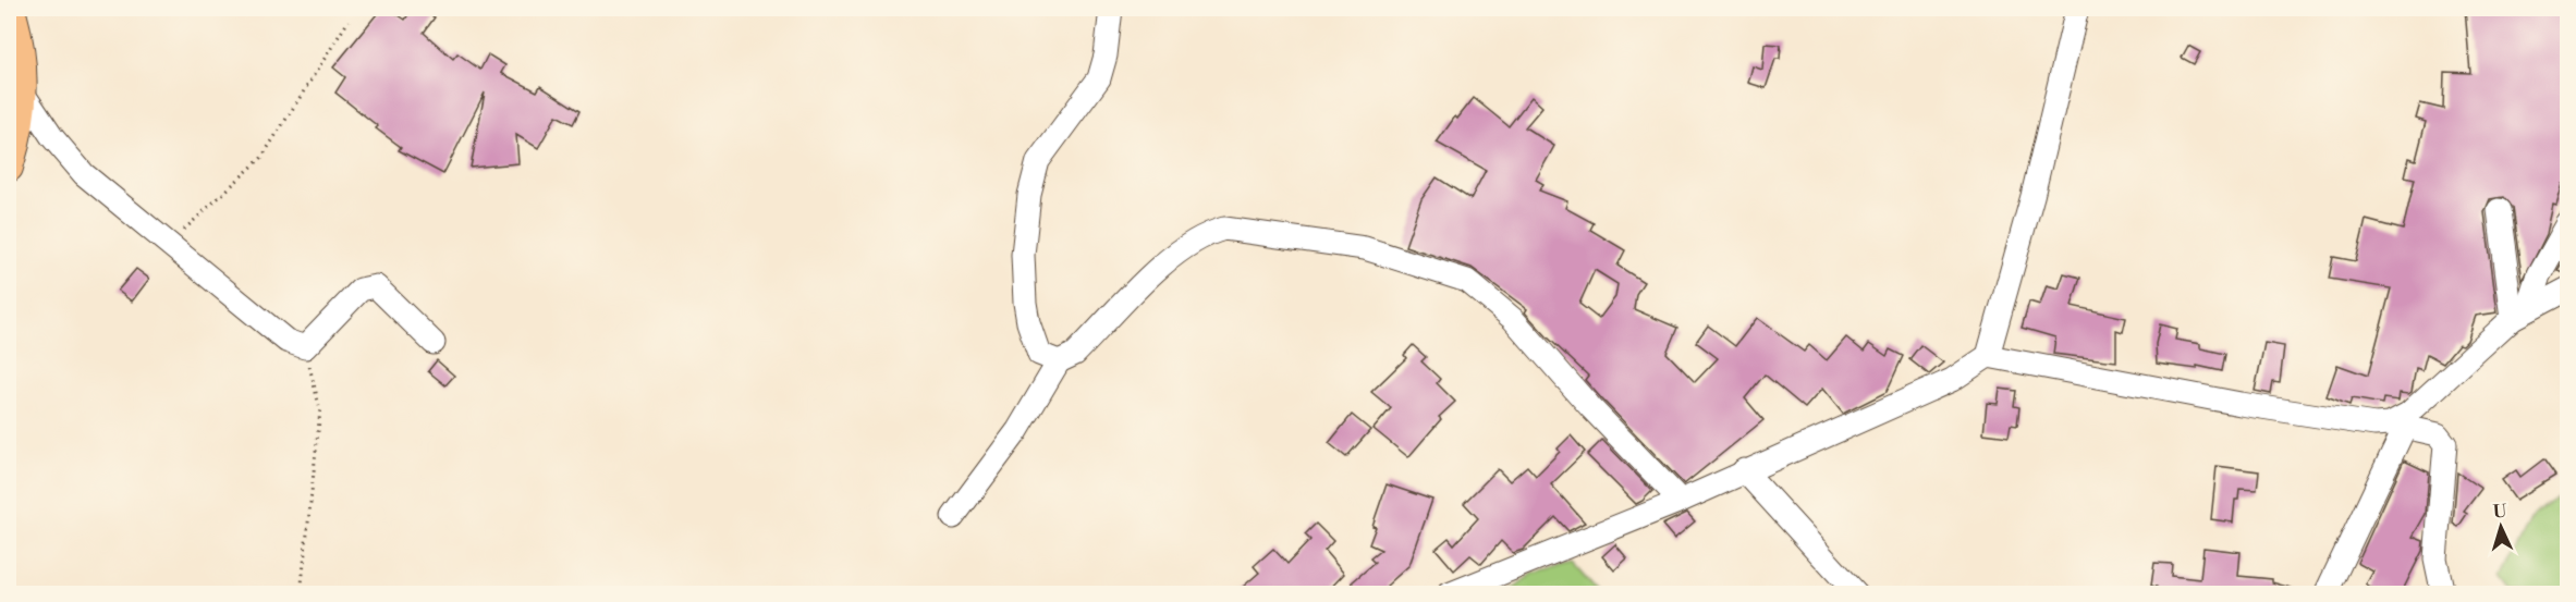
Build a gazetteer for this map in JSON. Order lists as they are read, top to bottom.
{
  "north": "top"
}
